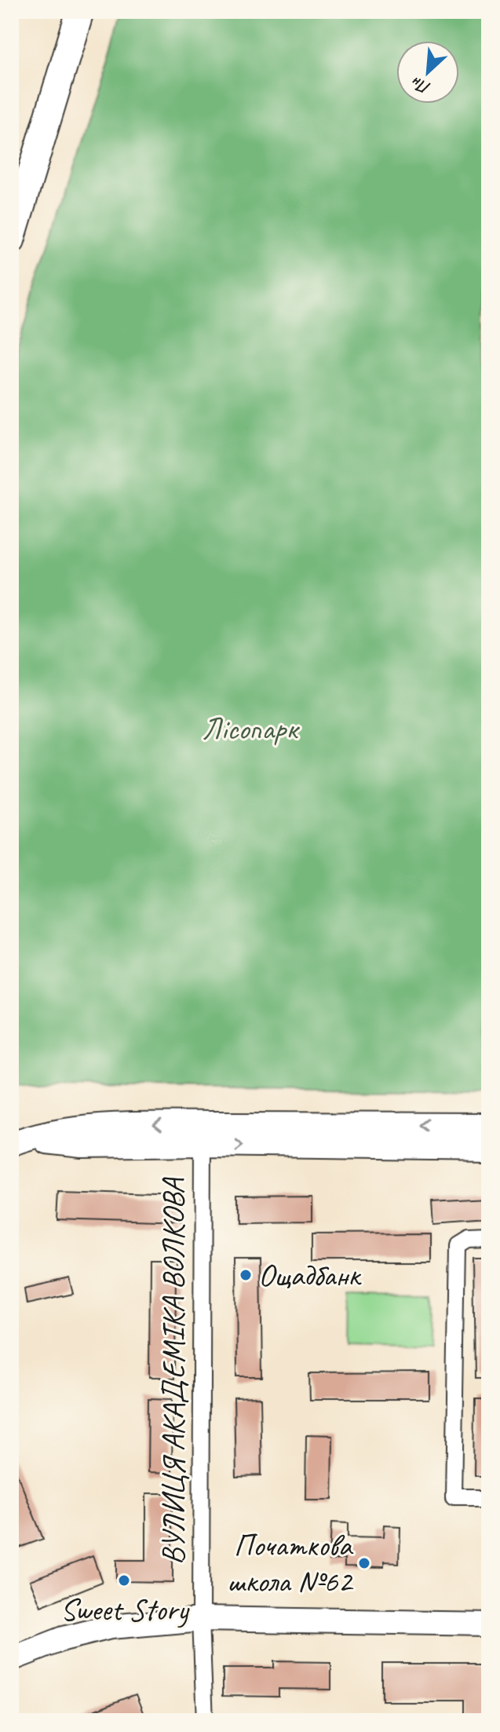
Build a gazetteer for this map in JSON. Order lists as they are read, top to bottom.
{
  "streets": {
    "street": ["ВУЛИЦЯ АКАДЕМІКА ВОЛКОВА"]
  },
  "parks": ["Лісопарк"],
  "places": ["Ощадбанк", "Початкова школа №62", "Sweet Story"],
  "north": "bottom left"
}
